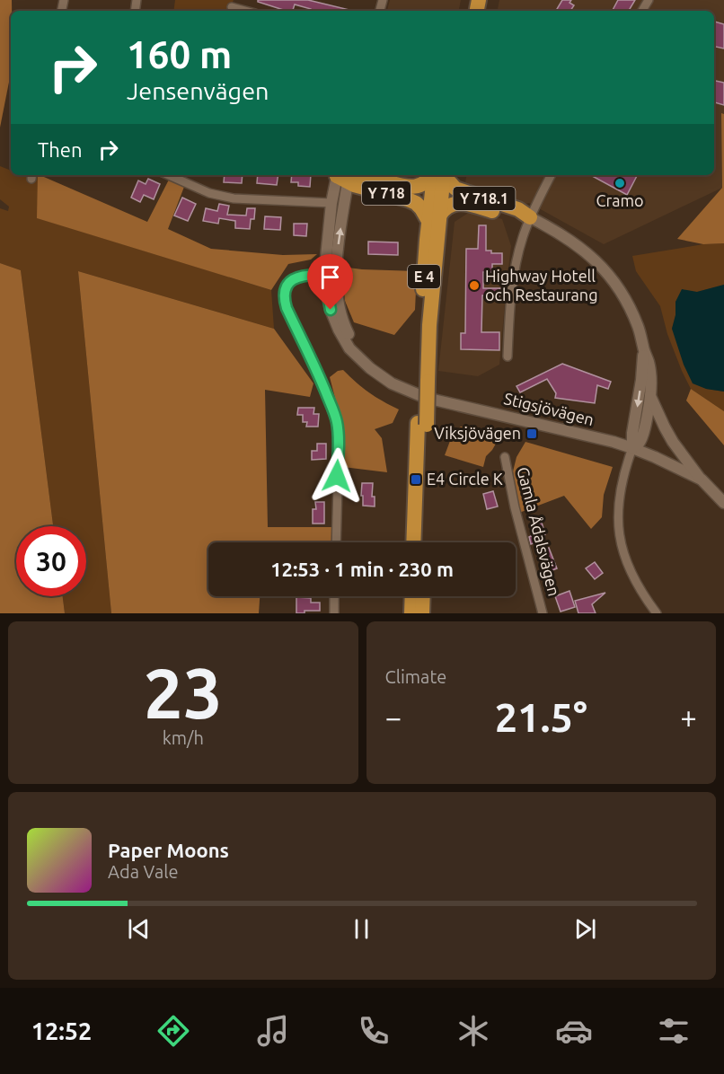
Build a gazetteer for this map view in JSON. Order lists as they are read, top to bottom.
{
  "streets": {
    "highway": ["Y 718", "Y 718.1", "E 4"],
    "main road": ["Stigsjövägen"],
    "street": ["Gamla Ådalsvägen"]
  },
  "crossings": [
    ["Y 718", "Y 718.1"],
    ["Y 718", "E 4"],
    ["Y 718", "Stigsjövägen"],
    ["Y 718.1", "E 4"],
    ["Y 718.1", "Stigsjövägen"]
  ],
  "places": {
    "other": ["Cramo", "Highway Hotell och Restaurang"],
    "transit": ["Viksjövägen", "E4 Circle K"]
  },
  "page": {
    "turn": ["160 m", "Jensenvägen"],
    "then": "Then",
    "limit": "30",
    "trip": "12:53 · 1 min · 230 m",
    "tile": [
      ["23", "km/h"],
      "Climate"
    ],
    "heat": ["−", "21.5°", "+"],
    "song": ["Paper Moons", "Ada Vale"],
    "tabs": "12:52"
  }
}
